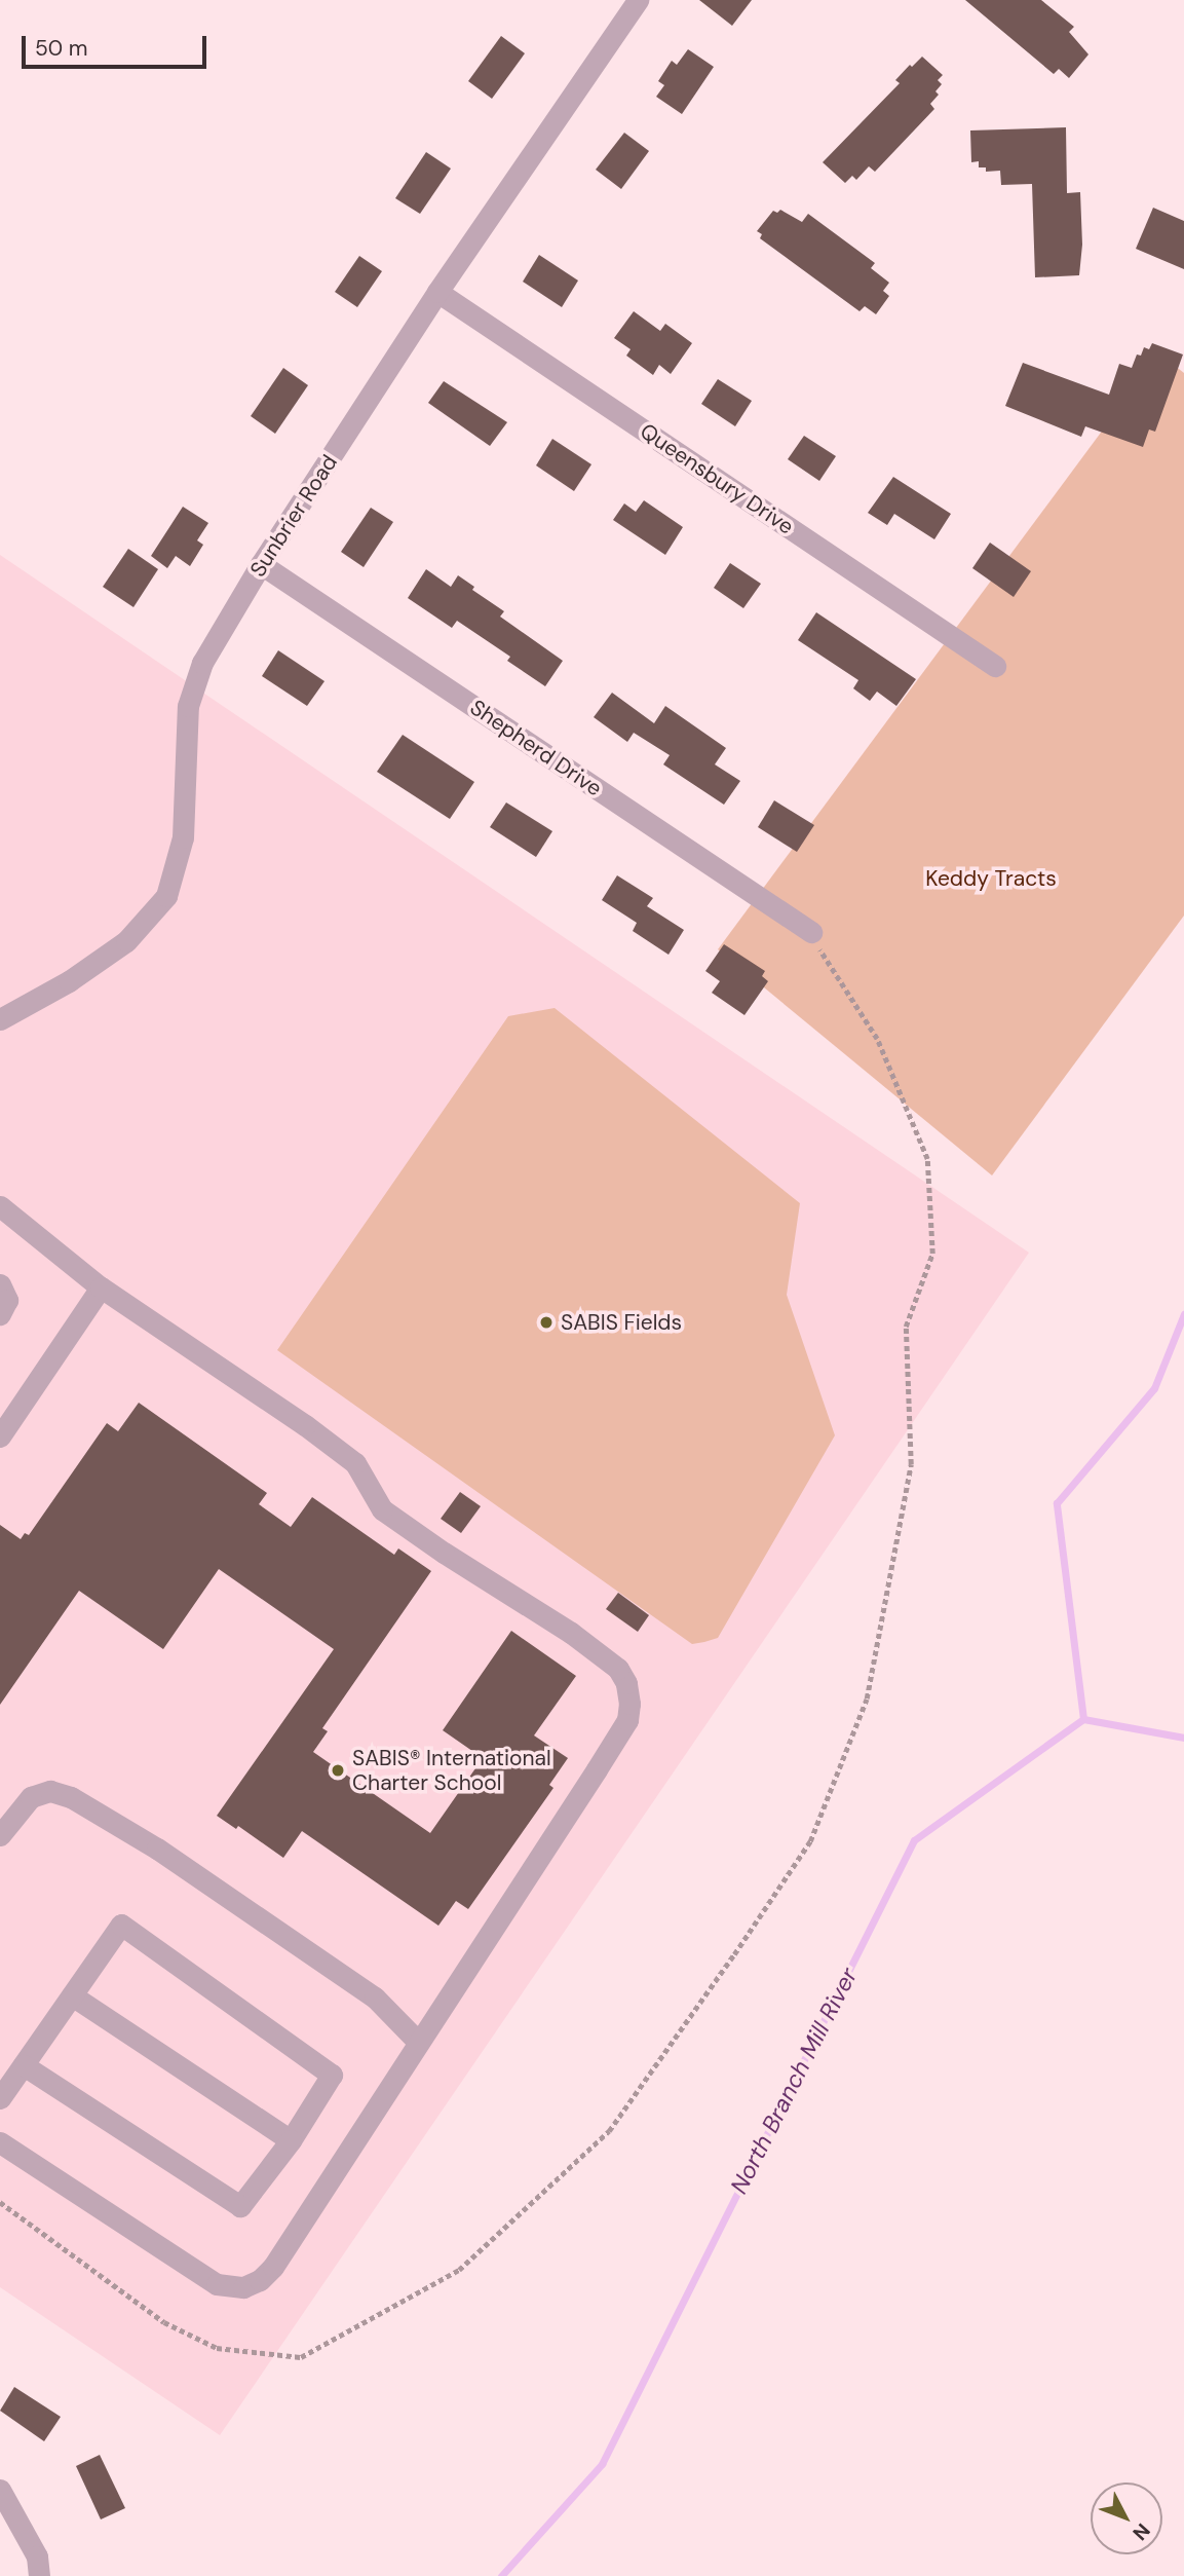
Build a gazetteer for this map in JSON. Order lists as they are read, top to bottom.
{
  "streets": {
    "street": ["Queensbury Drive", "Sunbrier Road", "Shepherd Drive"]
  },
  "crossings": [
    ["Queensbury Drive", "Sunbrier Road"],
    ["Sunbrier Road", "Shepherd Drive"]
  ],
  "water": ["North Branch Mill River"],
  "parks": ["Keddy Tracts"],
  "places": ["SABIS Fields", "SABIS® International Charter School"],
  "scale_bar": "50 m",
  "north": "bottom right"
}
